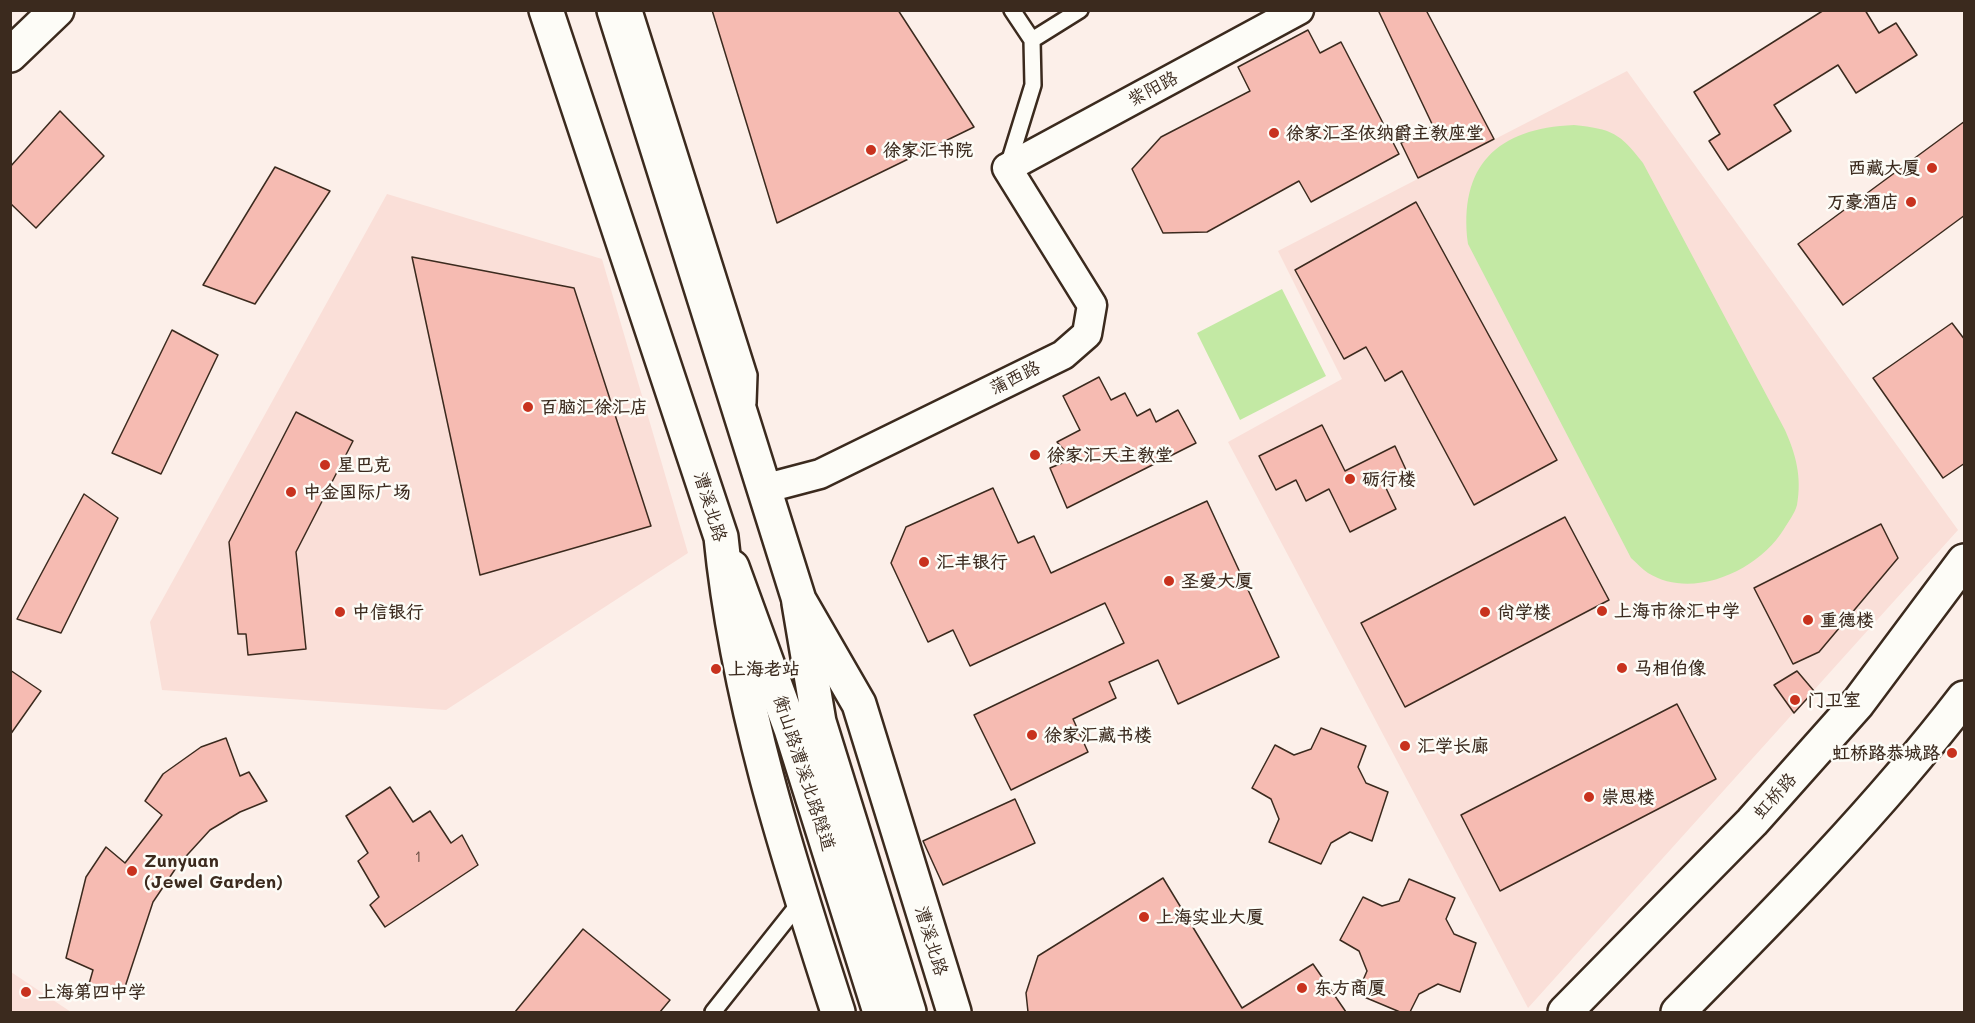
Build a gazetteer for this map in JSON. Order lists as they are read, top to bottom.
{
  "streets": {
    "main road": ["漕溪北路", "衡山路漕溪北路隧道", "虹桥路"],
    "street": ["紫阳路", "蒲西路"]
  },
  "crossings": [
    ["紫阳路", "蒲西路"],
    ["蒲西路", "漕溪北路"],
    ["漕溪北路", "衡山路漕溪北路隧道"]
  ],
  "places": [
    "徐家汇圣依纳爵主教座堂",
    "徐家汇书院",
    "西藏大厦",
    "万豪酒店",
    "百脑汇徐汇店",
    "徐家汇天主教堂",
    "星巴克",
    "砺行楼",
    "中金国际广场",
    "汇丰银行",
    "圣爱大厦",
    "上海市徐汇中学",
    "中信银行",
    "尚学楼",
    "重德楼",
    "马相伯像",
    "上海老站",
    "门卫室",
    "徐家汇藏书楼",
    "汇学长廊",
    "虹桥路恭城路",
    "崇思楼",
    "Zunyuan (Jewel Garden)",
    "上海实业大厦",
    "东方商厦",
    "上海第四中学"
  ],
  "house_numbers": ["1"]
}
